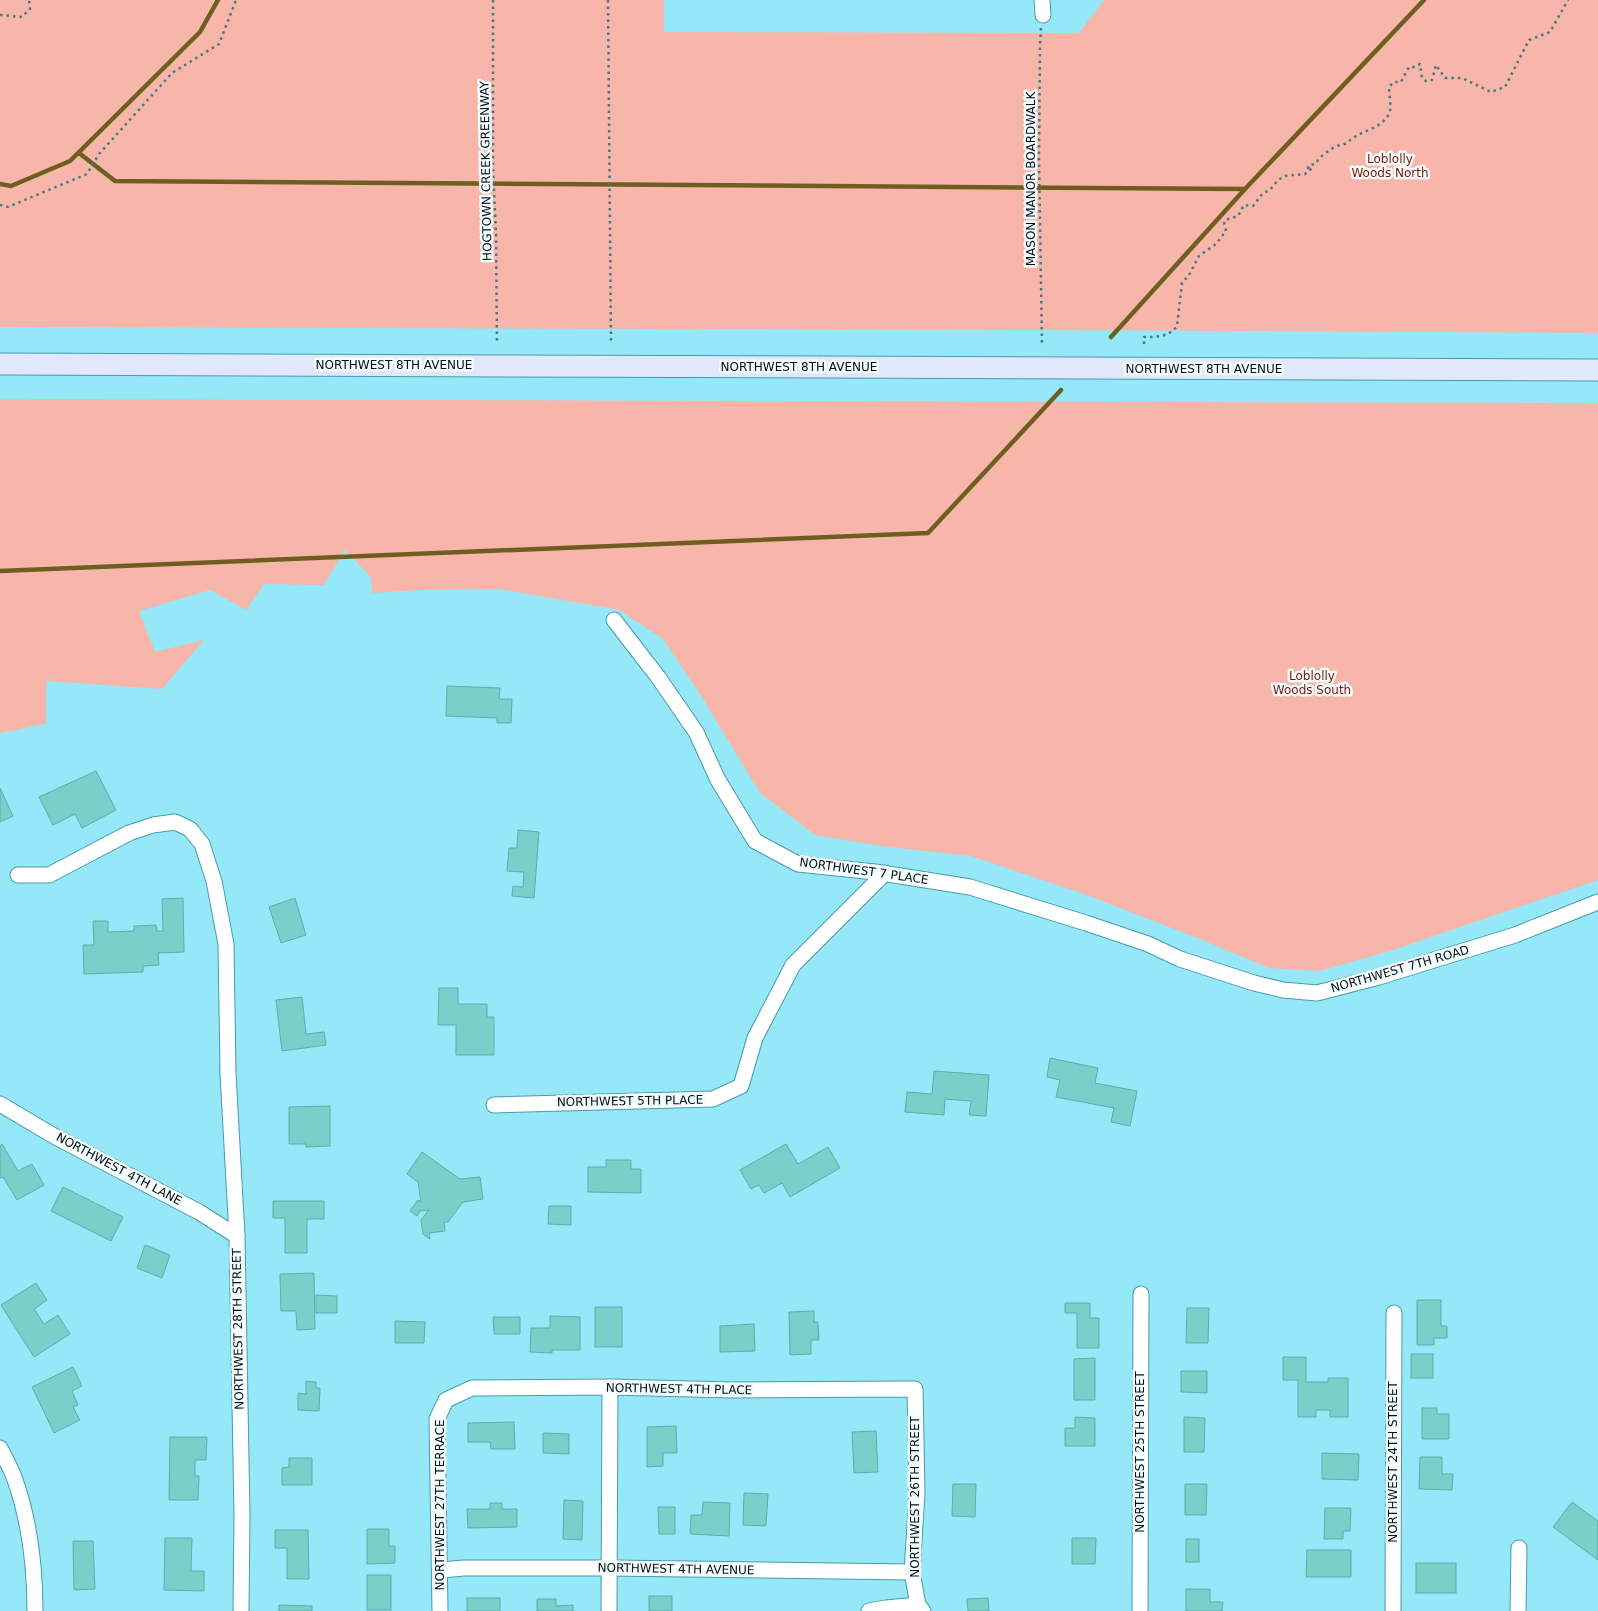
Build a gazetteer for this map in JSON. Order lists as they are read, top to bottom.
{
  "streets": {
    "street": [
      "NORTHWEST 8TH AVENUE",
      "NORTHWEST 7 PLACE",
      "NORTHWEST 7TH ROAD",
      "NORTHWEST 5TH PLACE",
      "NORTHWEST 4TH LANE",
      "NORTHWEST 28TH STREET",
      "NORTHWEST 4TH PLACE",
      "NORTHWEST 25TH STREET",
      "NORTHWEST 24TH STREET",
      "NORTHWEST 26TH STREET",
      "NORTHWEST 27TH TERRACE",
      "NORTHWEST 4TH AVENUE"
    ],
    "path": ["HOGTOWN CREEK GREENWAY", "MASON MANOR BOARDWALK"]
  },
  "crossings": [
    ["NORTHWEST 7 PLACE", "NORTHWEST 7TH ROAD"],
    ["NORTHWEST 7 PLACE", "NORTHWEST 5TH PLACE"],
    ["NORTHWEST 4TH LANE", "NORTHWEST 28TH STREET"],
    ["NORTHWEST 4TH PLACE", "NORTHWEST 26TH STREET"],
    ["NORTHWEST 4TH PLACE", "NORTHWEST 27TH TERRACE"],
    ["NORTHWEST 26TH STREET", "NORTHWEST 4TH AVENUE"],
    ["NORTHWEST 27TH TERRACE", "NORTHWEST 4TH AVENUE"]
  ],
  "parks": ["Loblolly Woods North", "Loblolly Woods South"]
}
